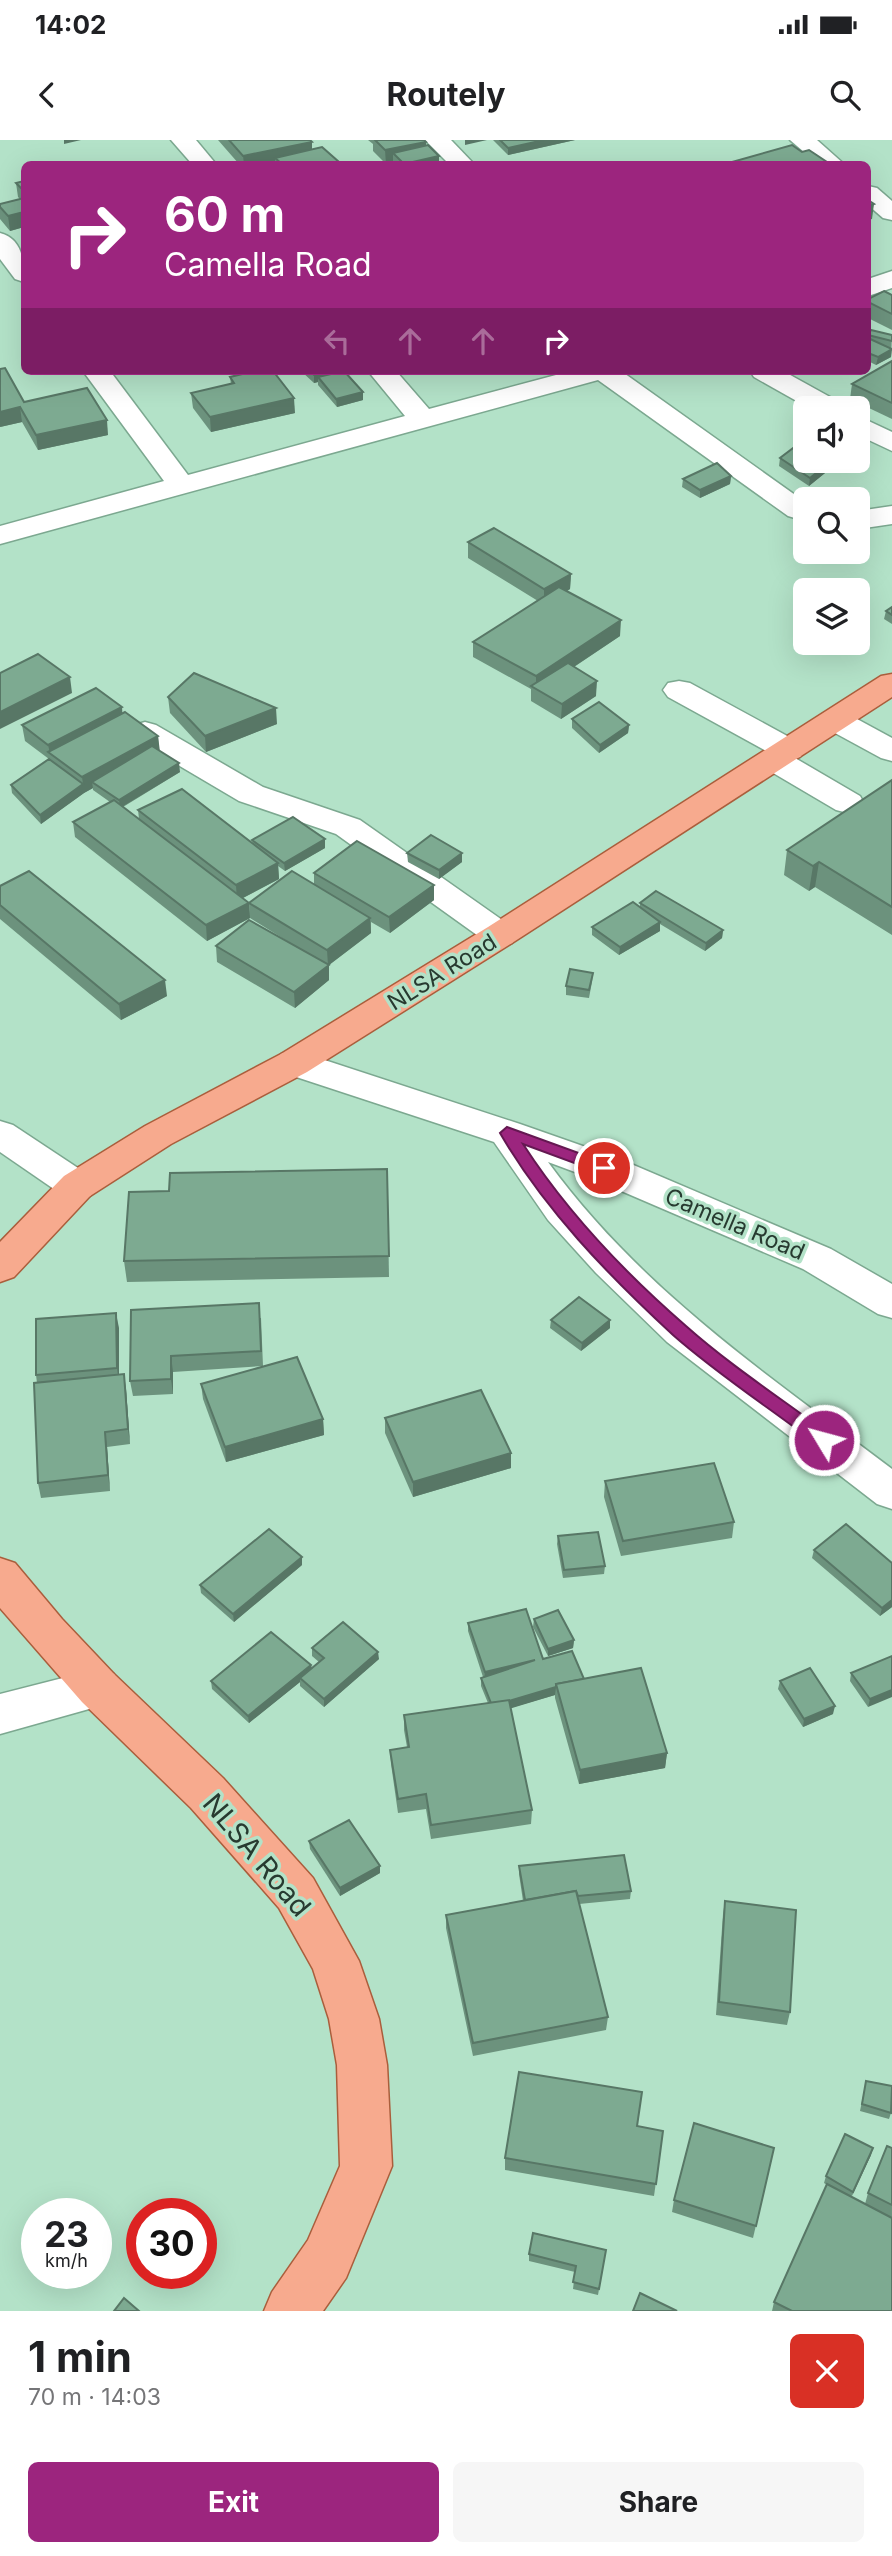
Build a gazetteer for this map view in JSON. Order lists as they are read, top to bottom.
{
  "streets": {
    "main road": ["NLSA Road"],
    "street": ["Camella Road"]
  },
  "crossings": [
    ["NLSA Road", "Camella Road"]
  ],
  "page": {
    "status": "14:02",
    "header": "Routely",
    "turn": ["60 m", "Camella Road"],
    "speed": "23 km/h",
    "limit": "30",
    "heading": ["1 min", "70 m · 14:03"],
    "buttons": ["Exit", "Share"]
  }
}
